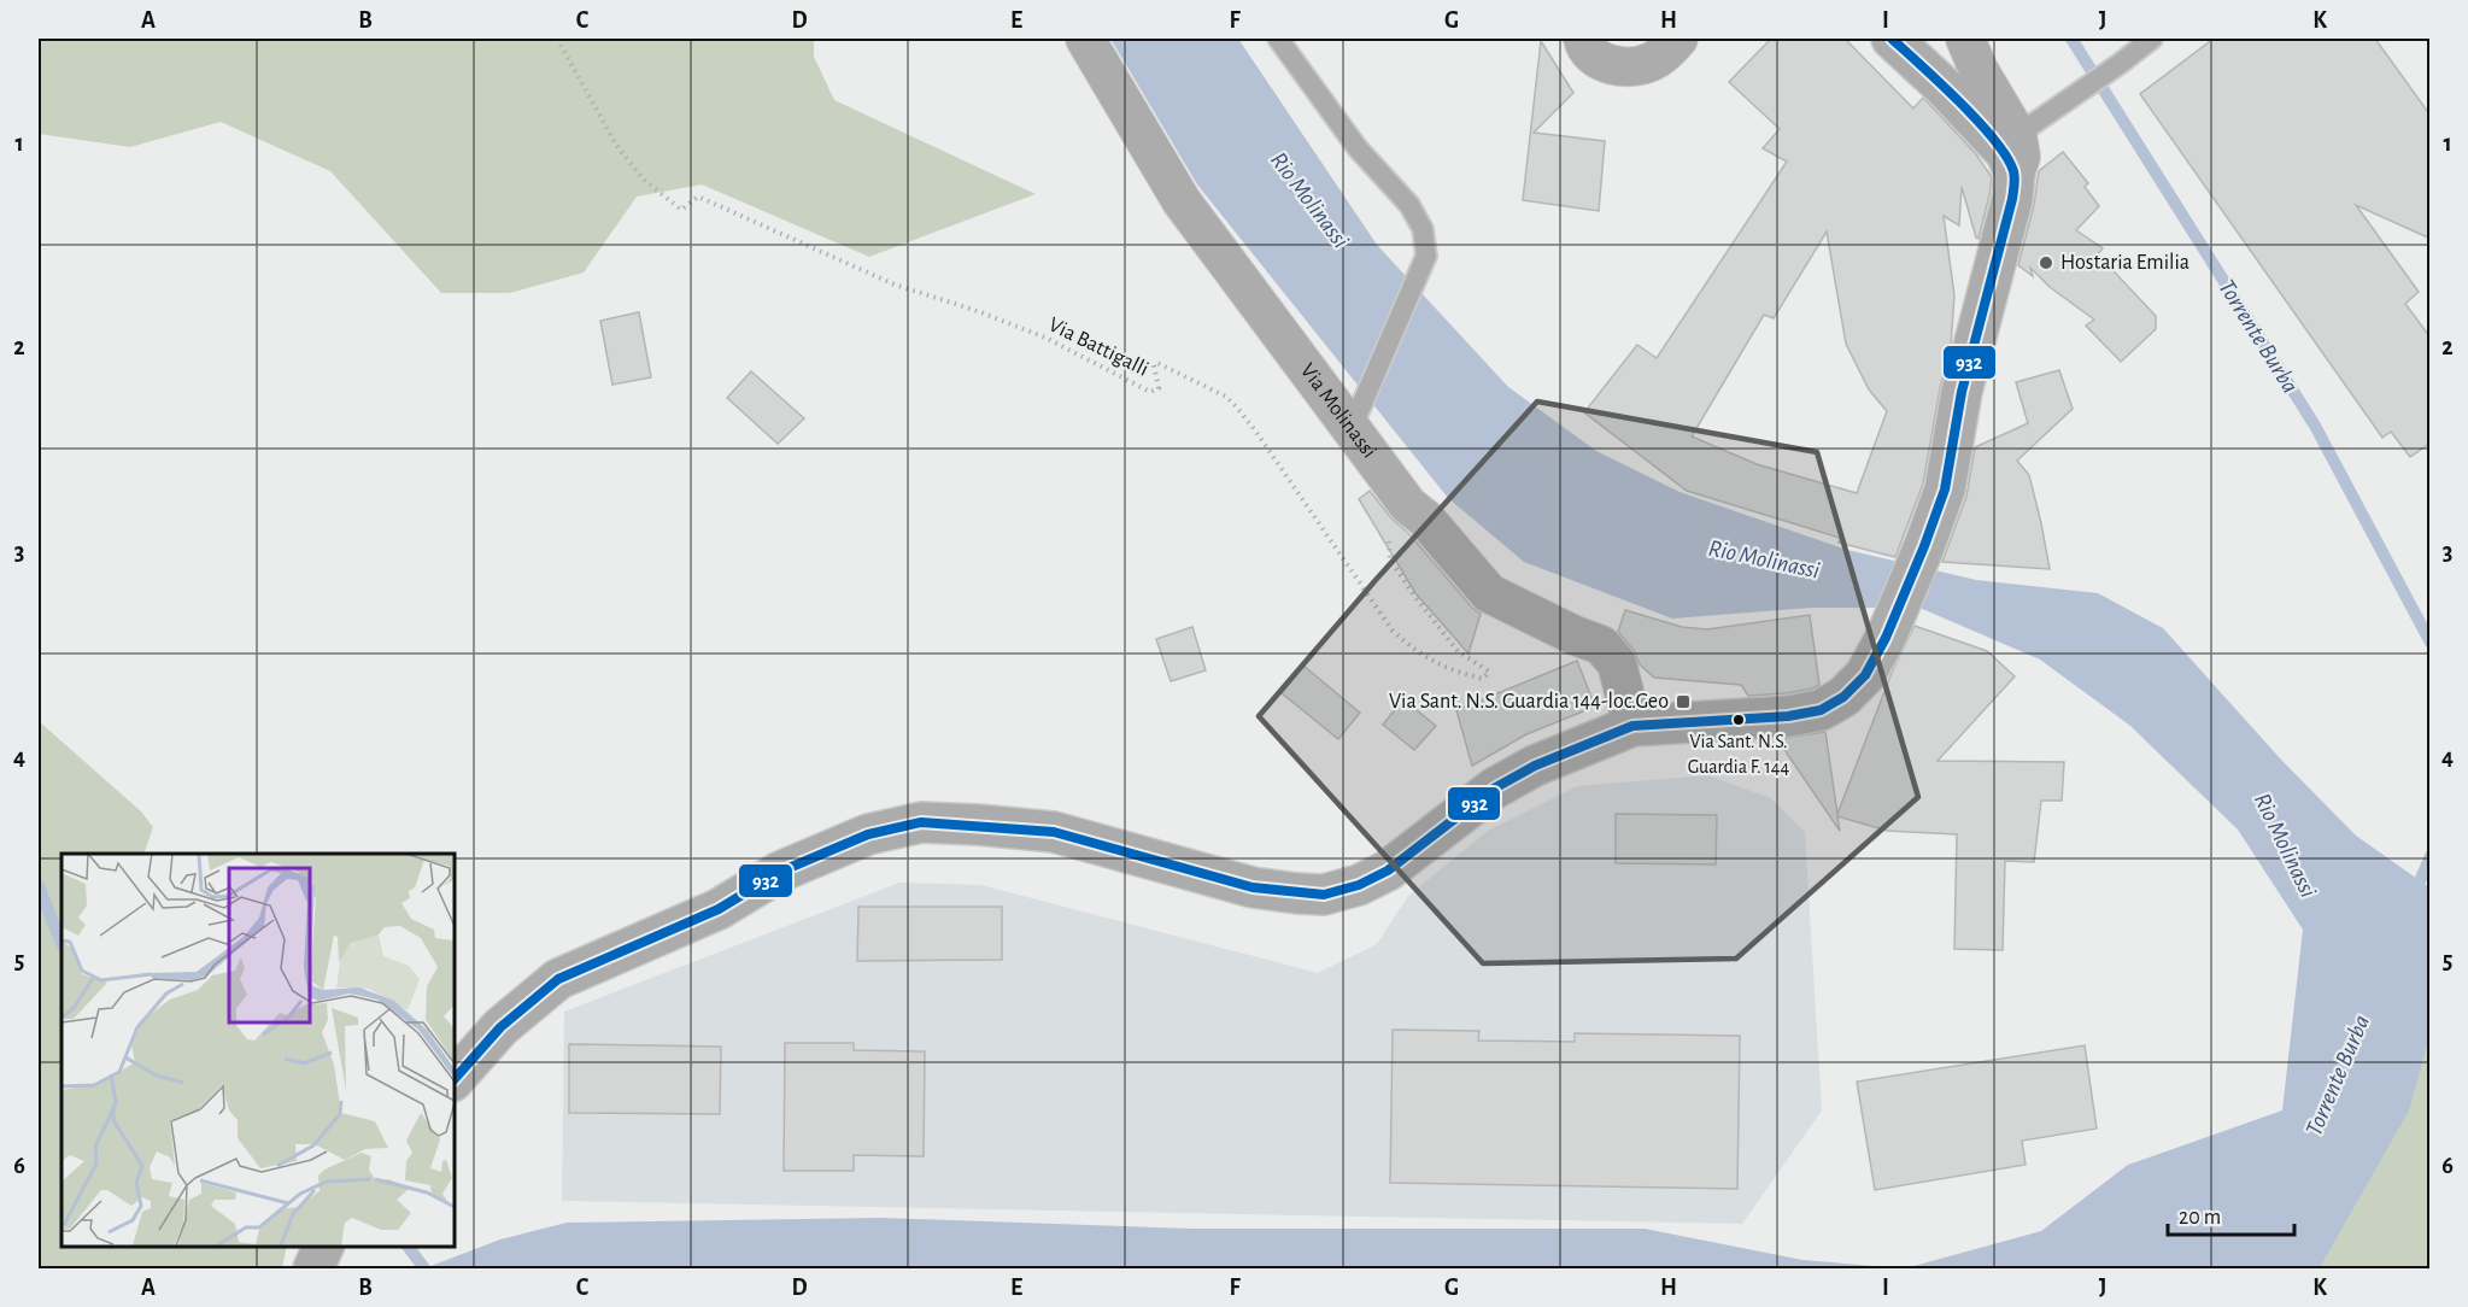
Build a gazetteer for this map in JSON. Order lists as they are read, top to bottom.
{
  "streets": {
    "street": ["Via Molinassi"],
    "path": ["Via Battigalli"]
  },
  "crossings": [
    ["Via Battigalli", "Via Molinassi"]
  ],
  "water": ["Rio Molinassi", "Torrente Burba"],
  "places": {
    "other": ["Hostaria Emilia", "Via Sant. N.S. Guardia F. 144"],
    "transit": ["Via Sant. N.S. Guardia 144-loc.Geo"]
  },
  "lines": ["transit line 932"],
  "scale_bar": "20 m",
  "grid": {
    "columns": [
      "A",
      "B",
      "C",
      "D",
      "E",
      "F",
      "G",
      "H",
      "I",
      "J",
      "K"
    ],
    "rows": [
      "1",
      "2",
      "3",
      "4",
      "5",
      "6"
    ]
  }
}
